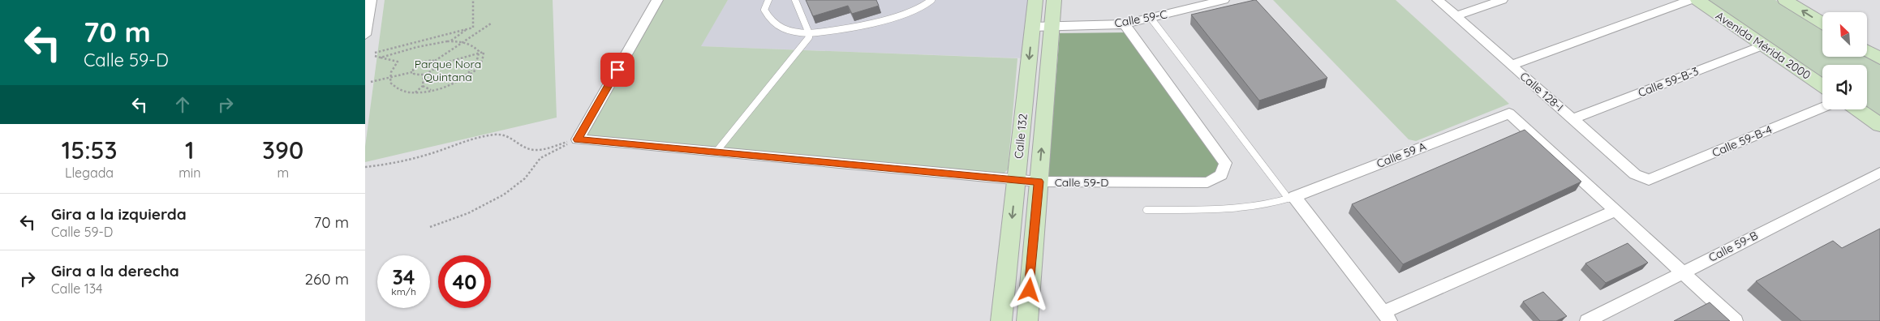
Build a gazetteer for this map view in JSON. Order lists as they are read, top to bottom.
{
  "streets": {
    "street": [
      "Calle 59-C",
      "Avenida Mérida 2000",
      "Calle 59-B-3",
      "Calle 128-I",
      "Calle 132",
      "Calle 59-B-4",
      "Calle 59 A",
      "Calle 59-D",
      "Calle 59-B"
    ]
  },
  "crossings": [
    ["Calle 59-C", "Calle 132"],
    ["Calle 59-C", "Calle 59-D"],
    ["Avenida Mérida 2000", "Calle 59-B-3"],
    ["Calle 59-B-3", "Calle 128-I"],
    ["Calle 128-I", "Calle 59-B-4"],
    ["Calle 132", "Calle 59-D"]
  ],
  "parks": ["Parque Nora Quintana"],
  "north": "top left",
  "page": {
    "turn": ["70 m", "Calle 59-D"],
    "eta": [
      "15:53",
      "Llegada",
      "1",
      "min",
      "390",
      "m"
    ],
    "list": [
      {
        "name": "Gira a la izquierda",
        "note": "Calle 59-D",
        "value": "70 m"
      },
      {
        "name": "Gira a la derecha",
        "note": "Calle 134",
        "value": "260 m"
      }
    ],
    "speed": "34 km/h",
    "limit": "40"
  }
}
